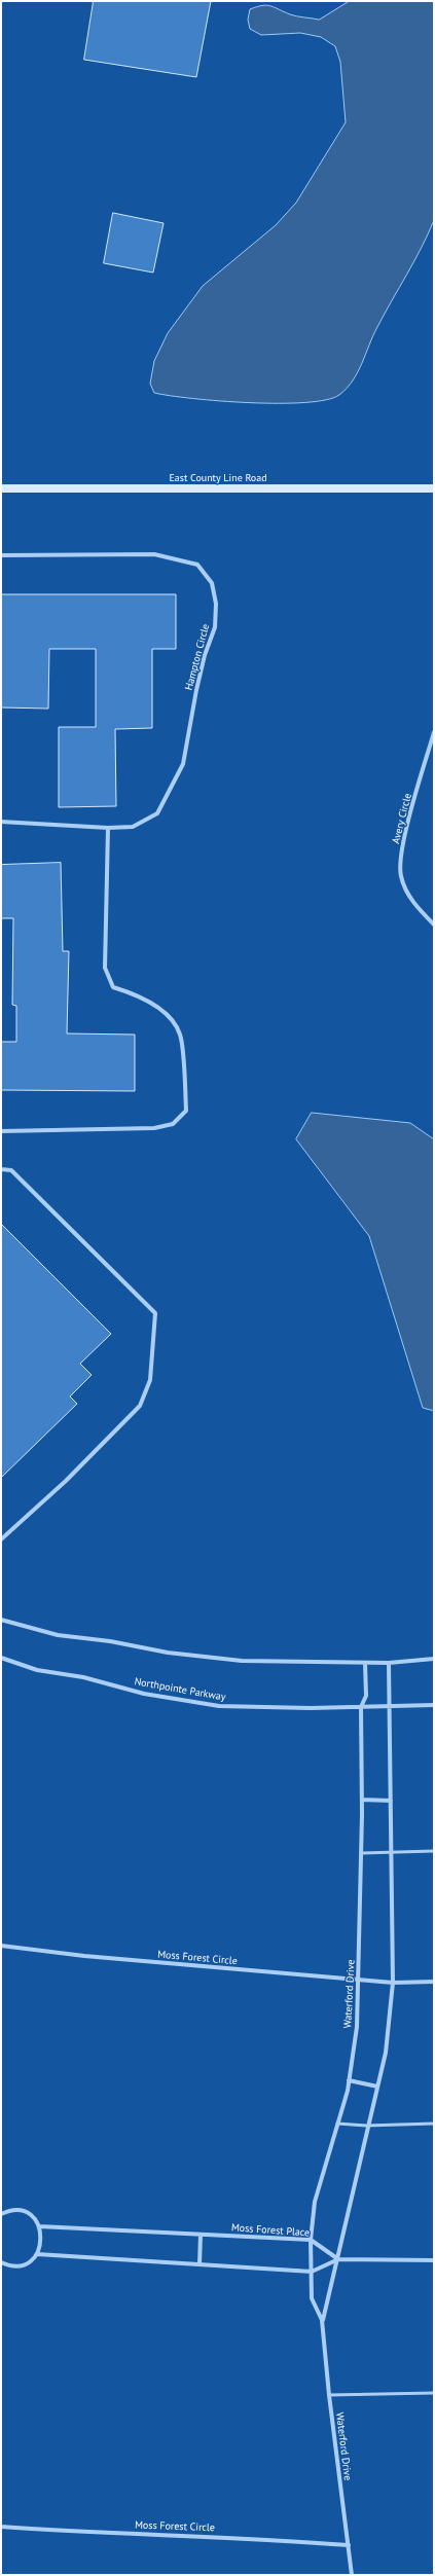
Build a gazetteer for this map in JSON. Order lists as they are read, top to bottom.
{
  "streets": {
    "main road": ["East County Line Road"],
    "street": [
      "Hampton Circle",
      "Avery Circle",
      "Northpointe Parkway",
      "Moss Forest Circle",
      "Waterford Drive",
      "Moss Forest Place"
    ]
  },
  "crossings": [
    ["Northpointe Parkway", "Waterford Drive"],
    ["Moss Forest Circle", "Waterford Drive"],
    ["Waterford Drive", "Moss Forest Place"]
  ]
}
